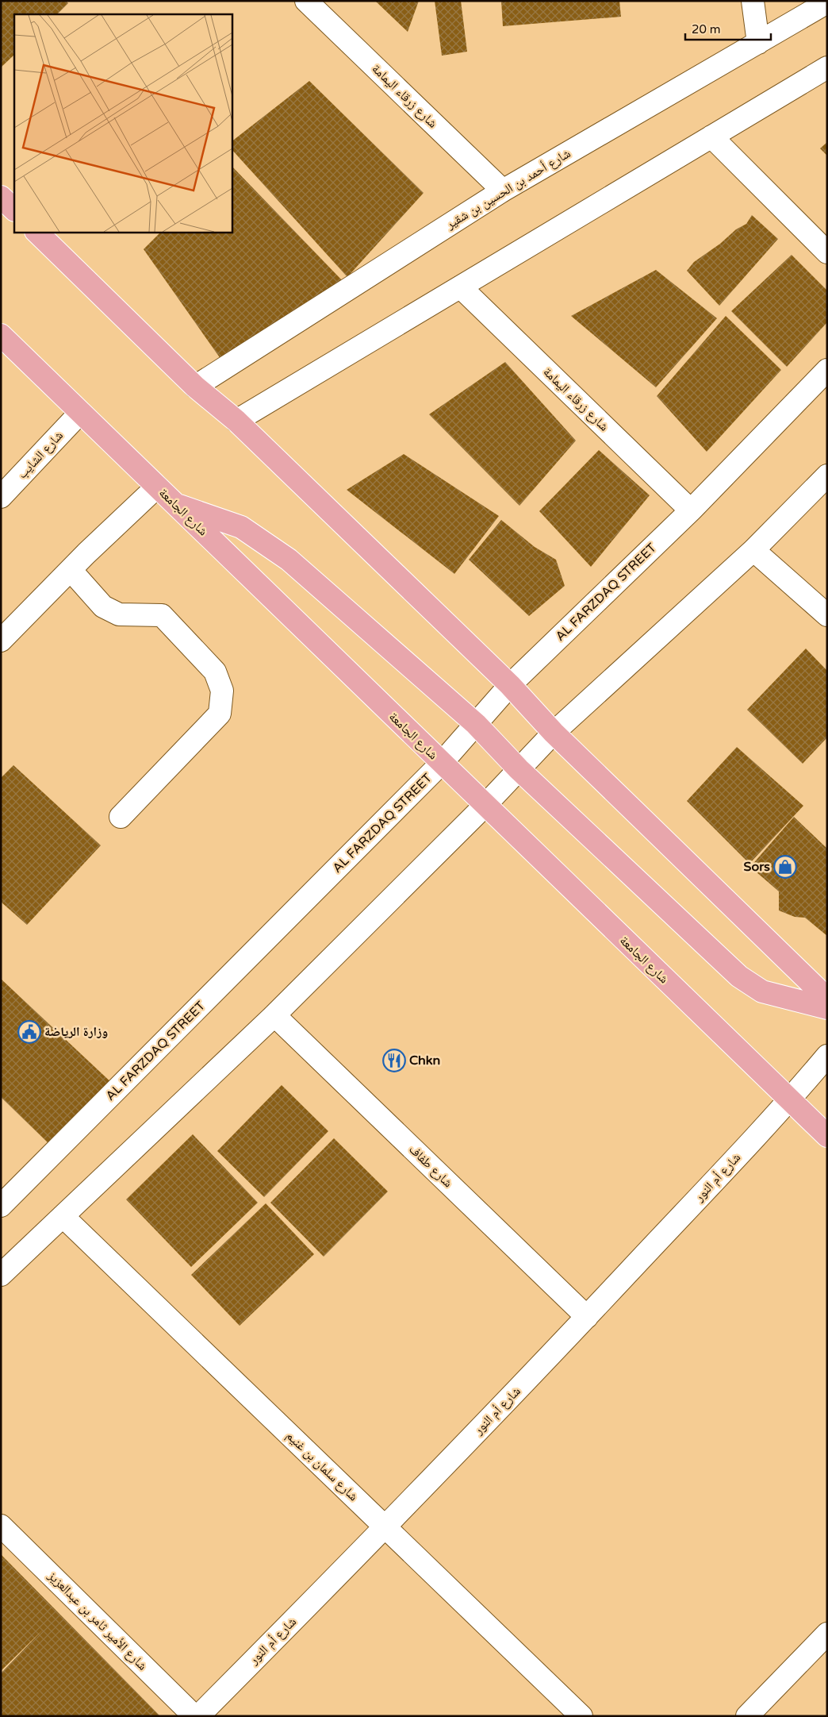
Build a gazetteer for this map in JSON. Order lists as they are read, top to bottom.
{
  "streets": {
    "main road": ["شارع الجامعة"],
    "street": [
      "شارع زرقاء اليمامة",
      "شارع أحمد بن الحسين بن شقير",
      "شارع الشايب",
      "AL FARZDAQ STREET",
      "شارع طفاف",
      "شارع أم النور",
      "شارع سلمان بن غنيم",
      "شارع الأمير ثامر بن عبدالعزيز"
    ]
  },
  "crossings": [
    ["شارع زرقاء اليمامة", "شارع أحمد بن الحسين بن شقير"],
    ["شارع زرقاء اليمامة", "AL FARZDAQ STREET"],
    ["شارع الشايب", "شارع الجامعة"],
    ["شارع الجامعة", "AL FARZDAQ STREET"],
    ["شارع الجامعة", "شارع أم النور"],
    ["شارع طفاف", "شارع أم النور"],
    ["شارع أم النور", "شارع سلمان بن غنيم"]
  ],
  "places": {
    "shop": ["Sors"],
    "public building": ["وزارة الرياضة"],
    "restaurant": ["Chkn"]
  },
  "scale_bar": "20 m"
}
